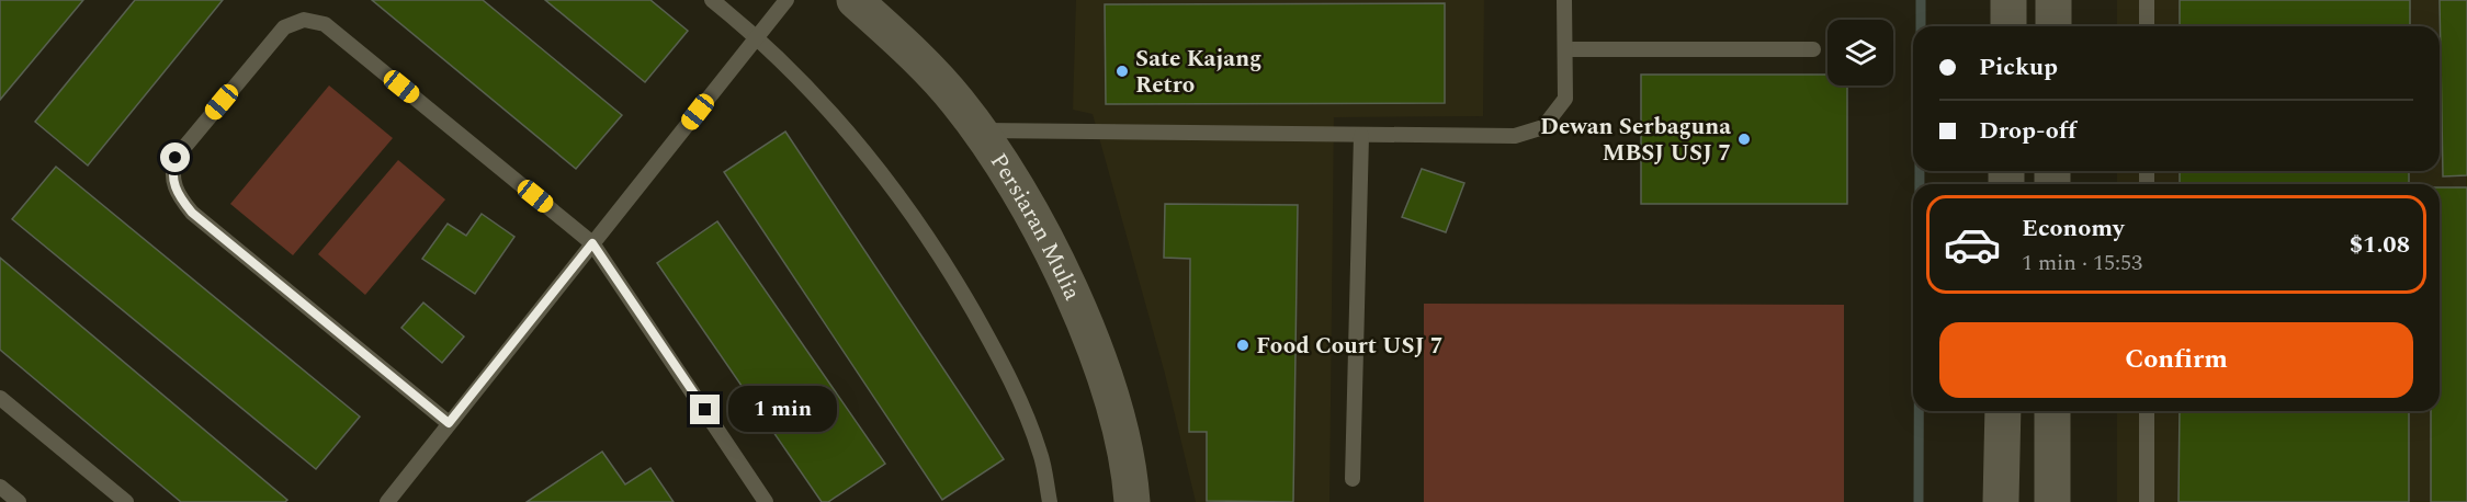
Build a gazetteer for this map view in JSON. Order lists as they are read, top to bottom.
{
  "streets": {
    "street": ["Persiaran Mulia"]
  },
  "places": ["Sate Kajang Retro", "Dewan Serbaguna MBSJ USJ 7", "Food Court USJ 7"],
  "page": {
    "banner": ["Pickup", "Drop-off"],
    "list": [
      {
        "name": "Economy",
        "note": "1 min · 15:53",
        "value": "$1.08"
      }
    ],
    "buttons": "Confirm",
    "bubble": "1 min"
  }
}
